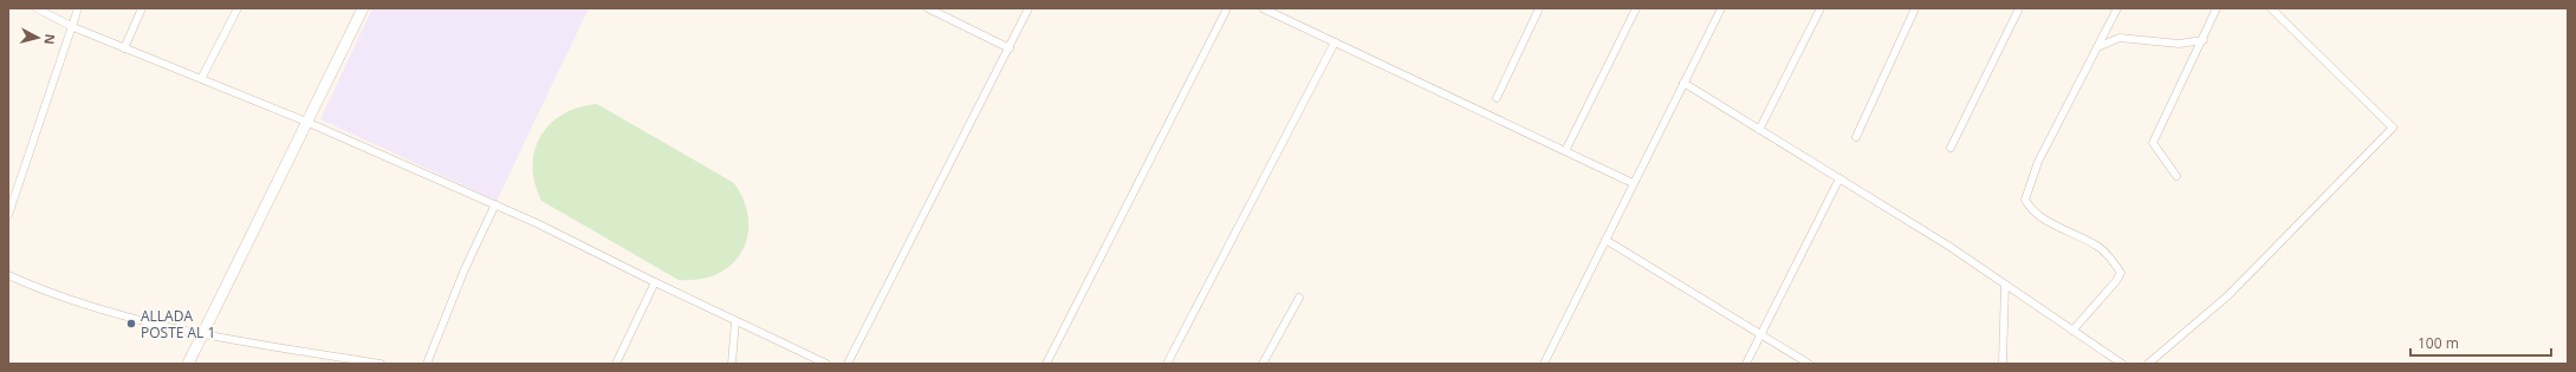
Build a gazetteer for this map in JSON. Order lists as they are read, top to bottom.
{
  "places": ["ALLADA POSTE AL 1"],
  "scale_bar": "100 m",
  "north": "right"
}
